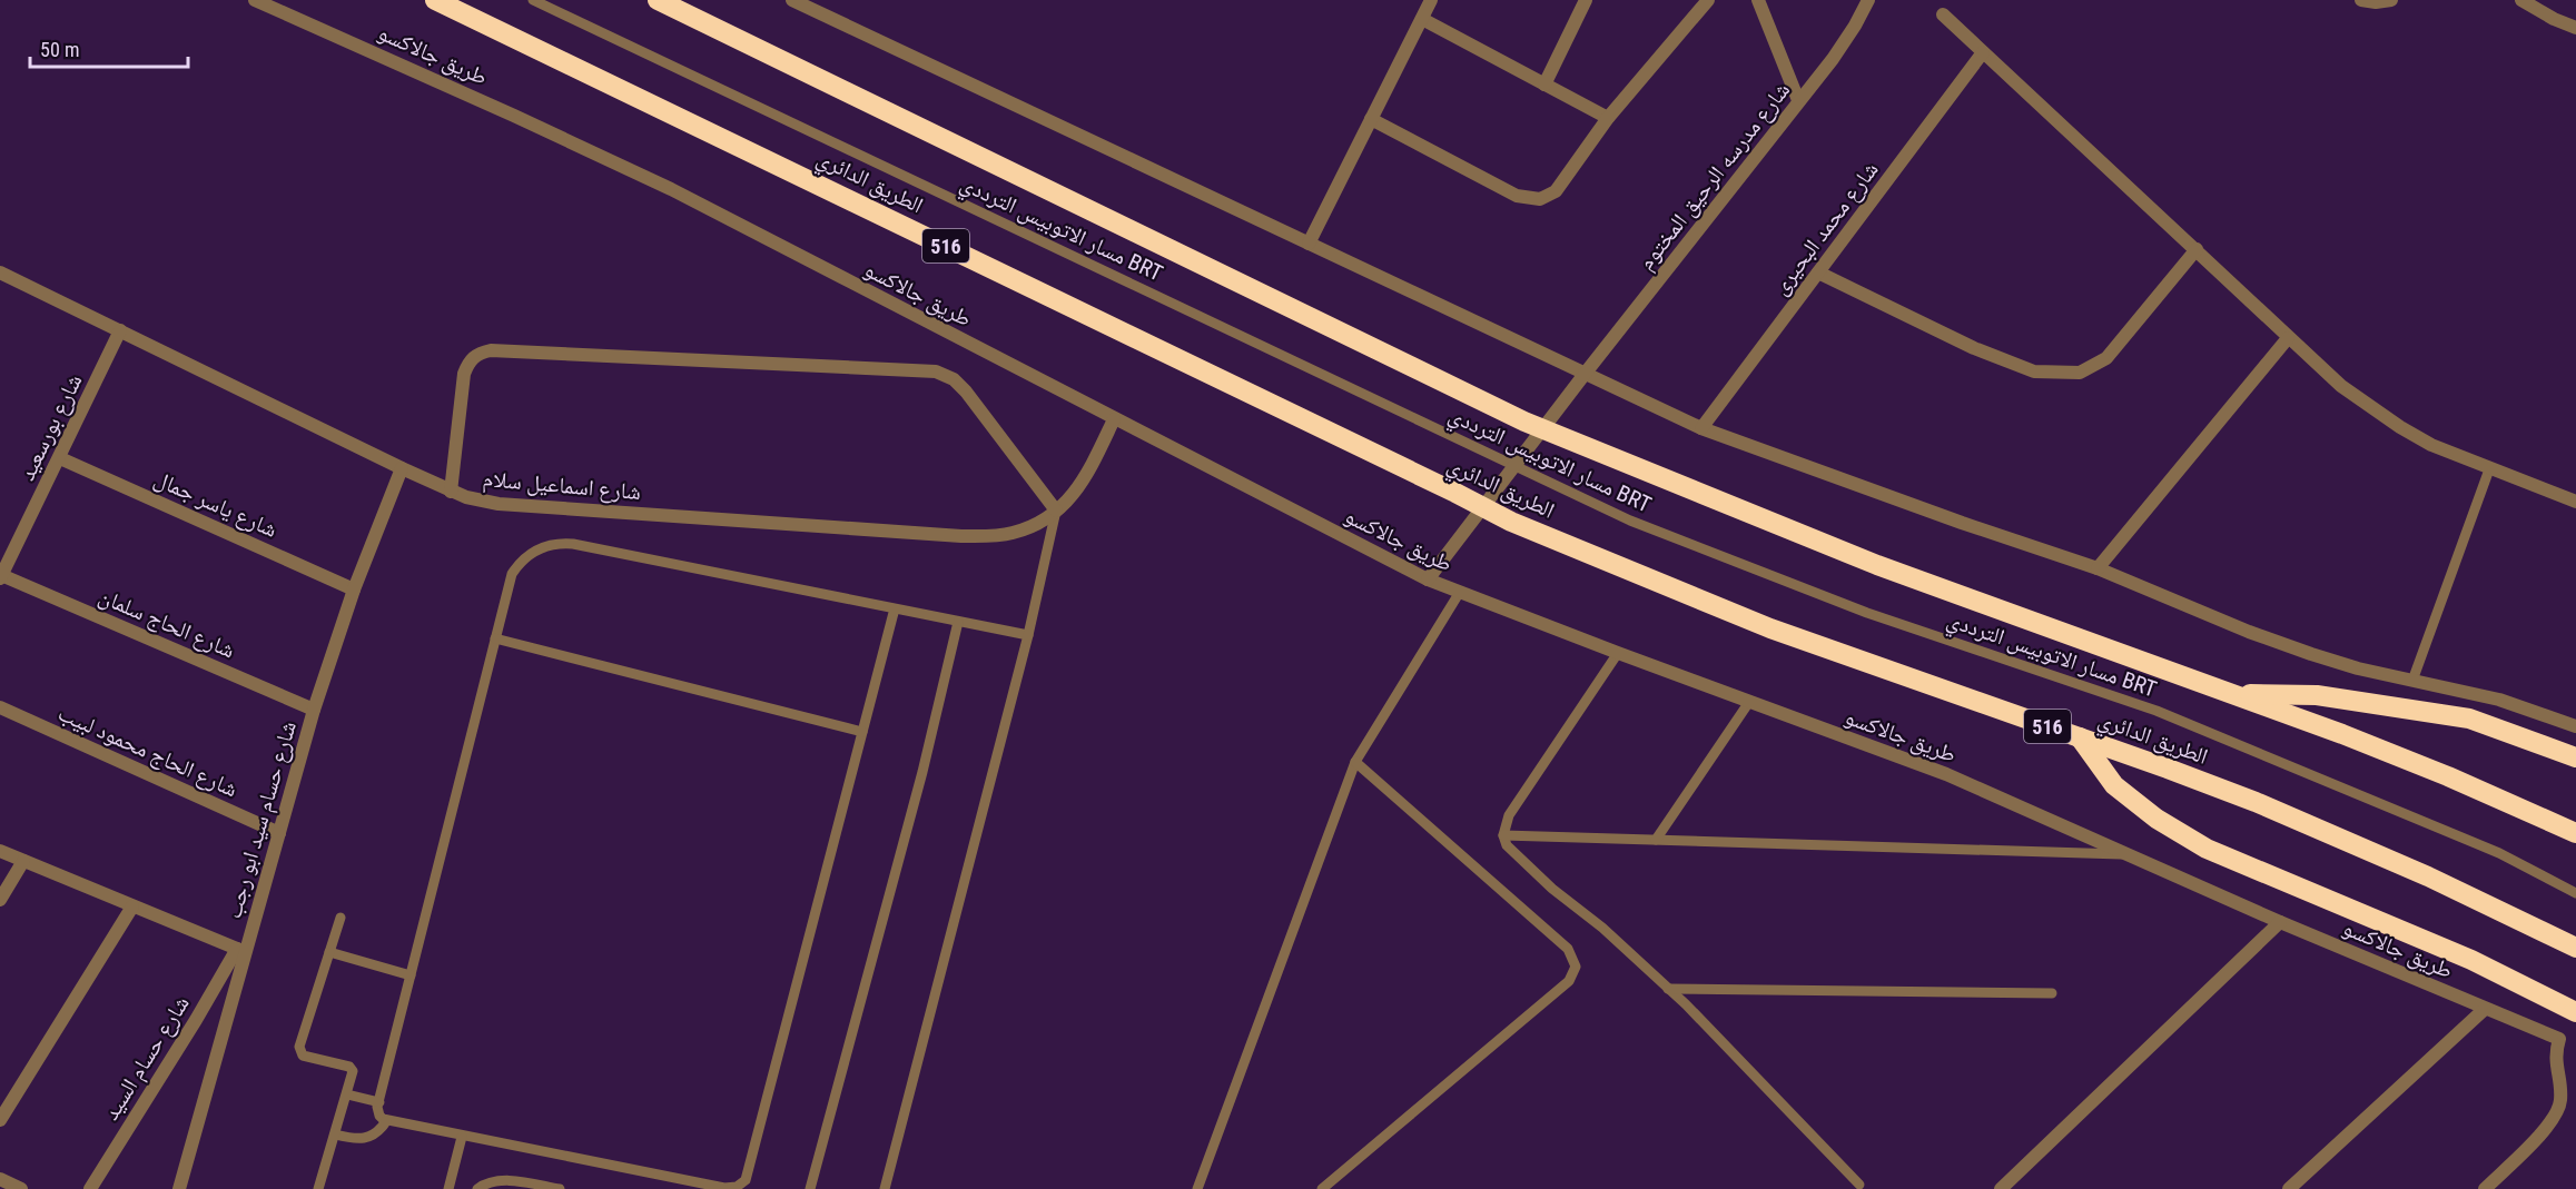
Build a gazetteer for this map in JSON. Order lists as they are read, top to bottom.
{
  "streets": {
    "highway": ["الطريق الدائري", "516"],
    "street": [
      "طريق جالاكسو",
      "شارع مدرسه الرحيق المختوم",
      "شارع محمد البحيرى",
      "شارع بورسعيد",
      "شارع اسماعيل سلام",
      "شارع ياسر جمال",
      "شارع الحاج سلمان",
      "شارع الحاج محمود لبيب",
      "شارع حسام سيد ابو رجب",
      "شارع حسام السيد"
    ],
    "lane": ["مسار الاتوبيس الترددي BRT"]
  },
  "crossings": [
    ["طريق جالاكسو", "شارع مدرسه الرحيق المختوم"],
    ["طريق جالاكسو", "شارع اسماعيل سلام"],
    ["شارع بورسعيد", "شارع اسماعيل سلام"],
    ["شارع بورسعيد", "شارع ياسر جمال"],
    ["شارع بورسعيد", "شارع الحاج سلمان"],
    ["شارع اسماعيل سلام", "شارع حسام سيد ابو رجب"],
    ["شارع ياسر جمال", "شارع حسام سيد ابو رجب"],
    ["شارع الحاج سلمان", "شارع حسام سيد ابو رجب"],
    ["شارع الحاج محمود لبيب", "شارع حسام سيد ابو رجب"],
    ["شارع حسام سيد ابو رجب", "شارع حسام السيد"]
  ],
  "scale_bar": "50 m"
}
